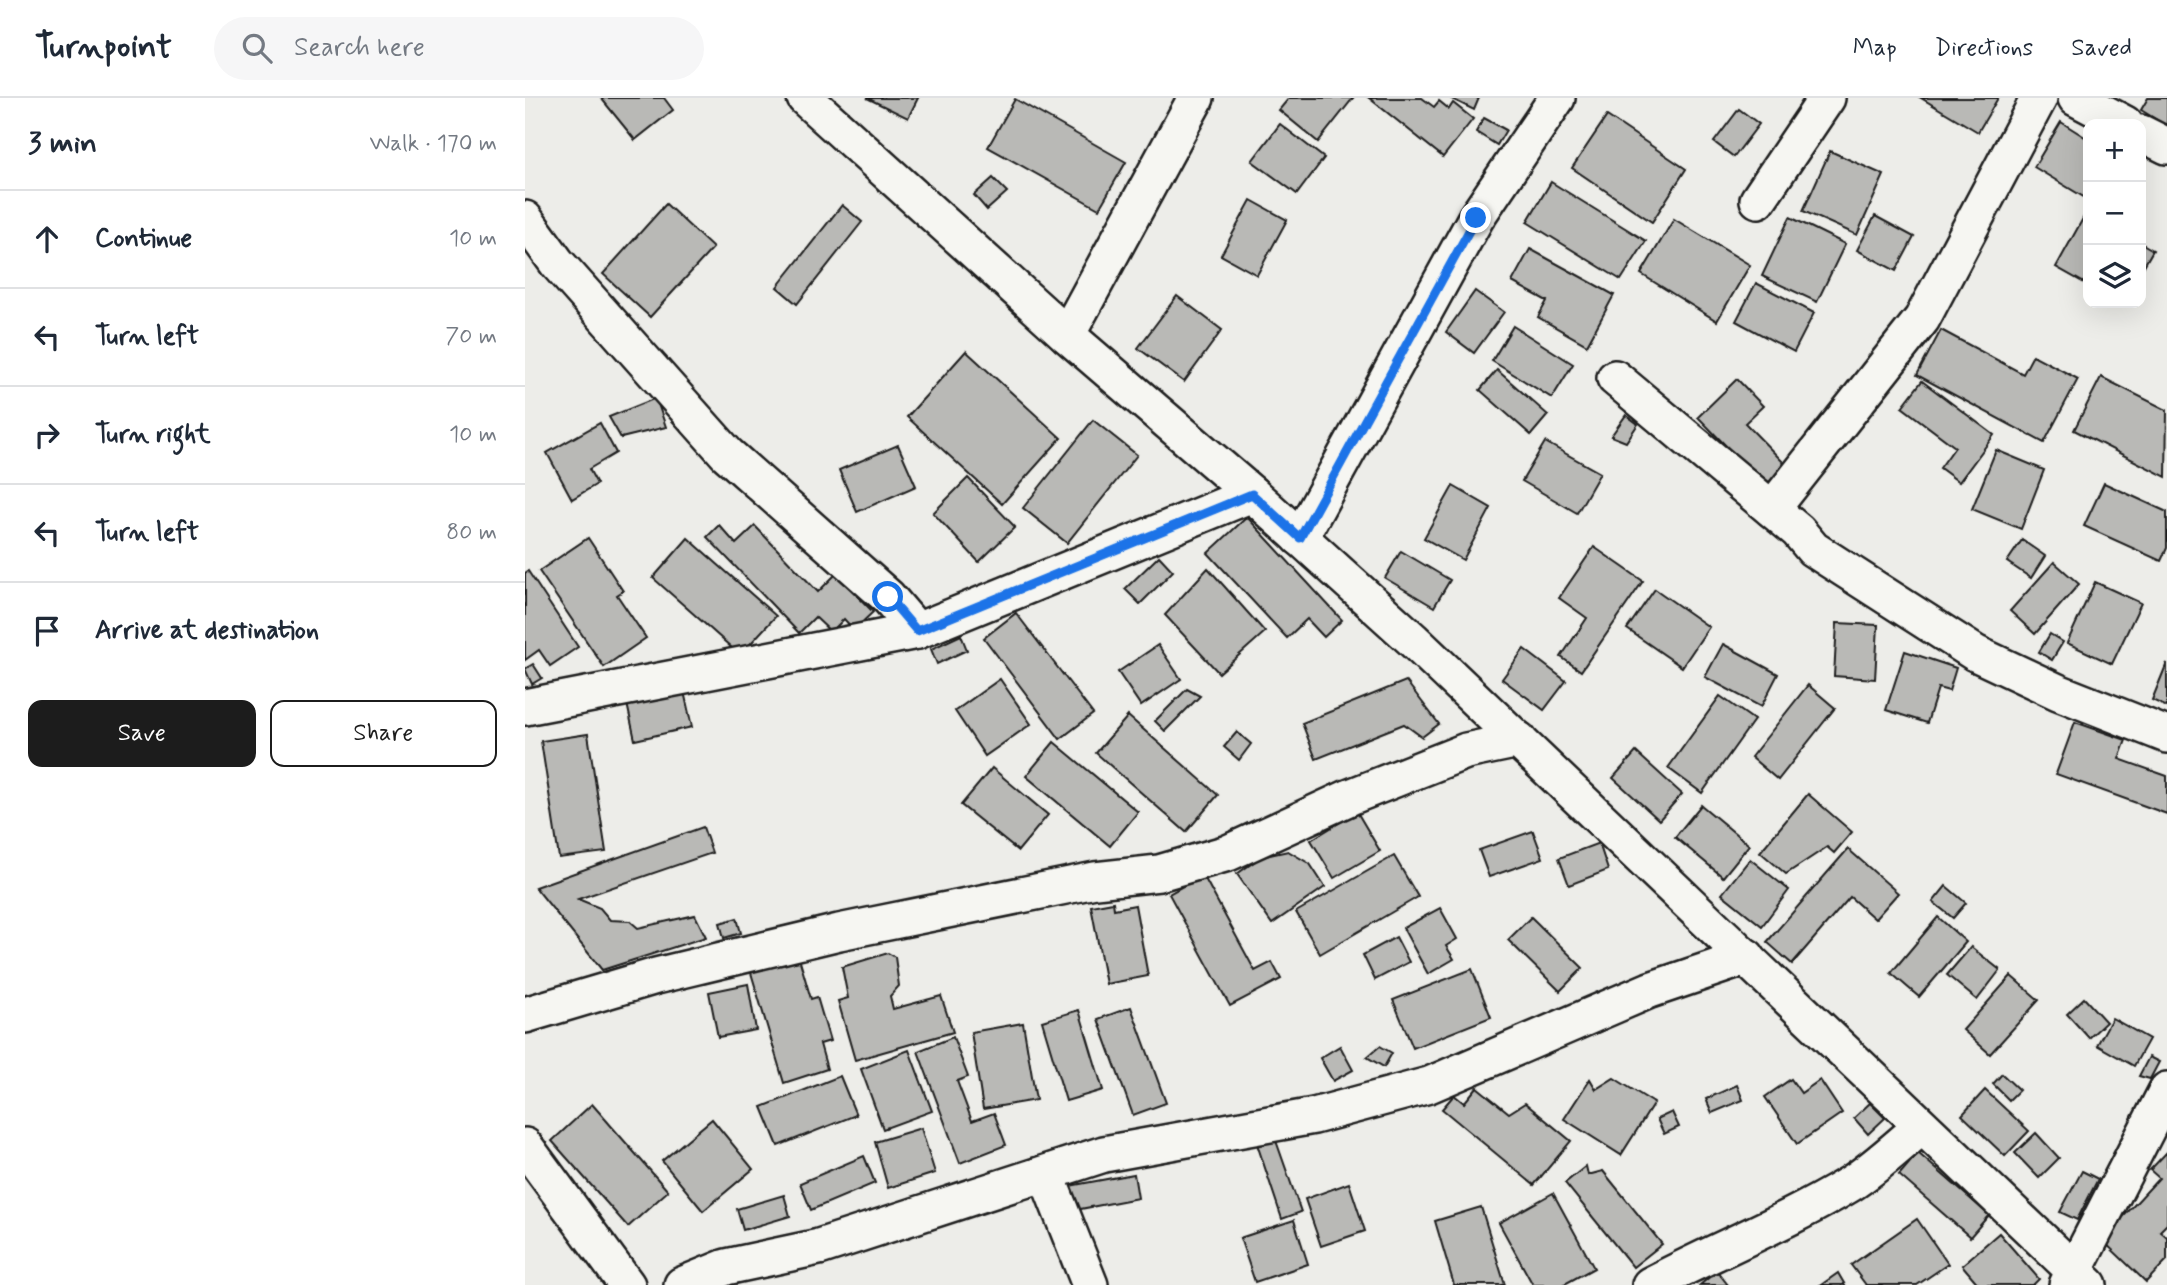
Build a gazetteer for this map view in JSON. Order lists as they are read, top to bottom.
{
  "page": {
    "header": "Turnpoint",
    "search": "Search here",
    "nav": ["Map", "Directions", "Saved"],
    "heading": ["3 min", "Walk · 170 m"],
    "map_buttons": ["+", "−"],
    "list": [
      ["Continue", "10 m"],
      ["Turn left", "70 m"],
      ["Turn right", "10 m"],
      ["Turn left", "80 m"],
      "Arrive at destination"
    ],
    "buttons": ["Save", "Share"]
  }
}
